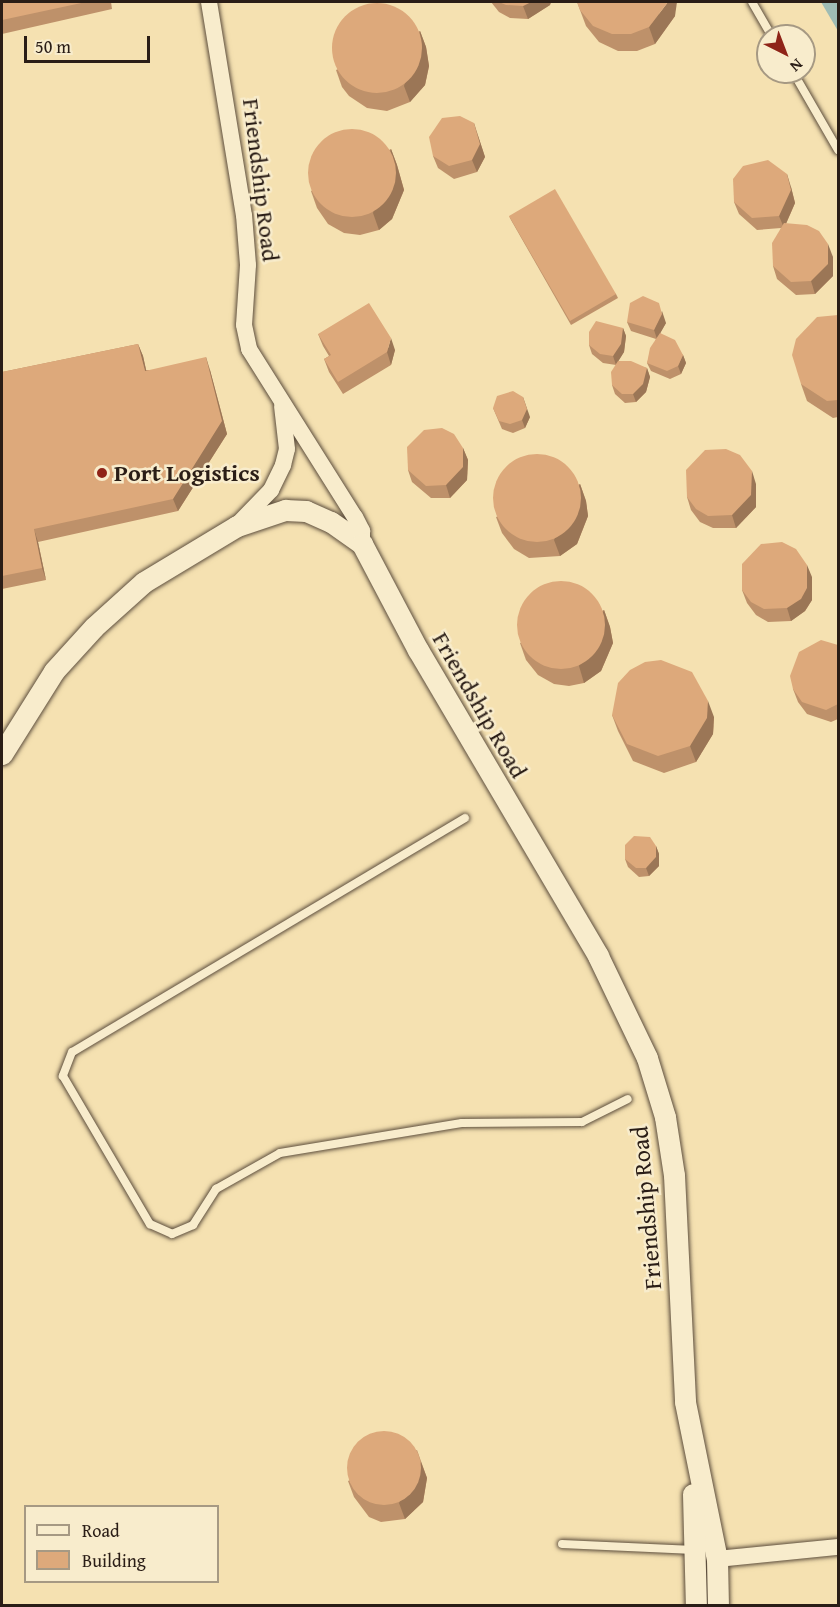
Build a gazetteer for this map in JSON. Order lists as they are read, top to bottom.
{
  "streets": {
    "street": ["Friendship Road"]
  },
  "places": ["Port Logistics"],
  "legend": ["Road", "Building"],
  "scale_bar": "50 m",
  "north": "bottom right"
}
